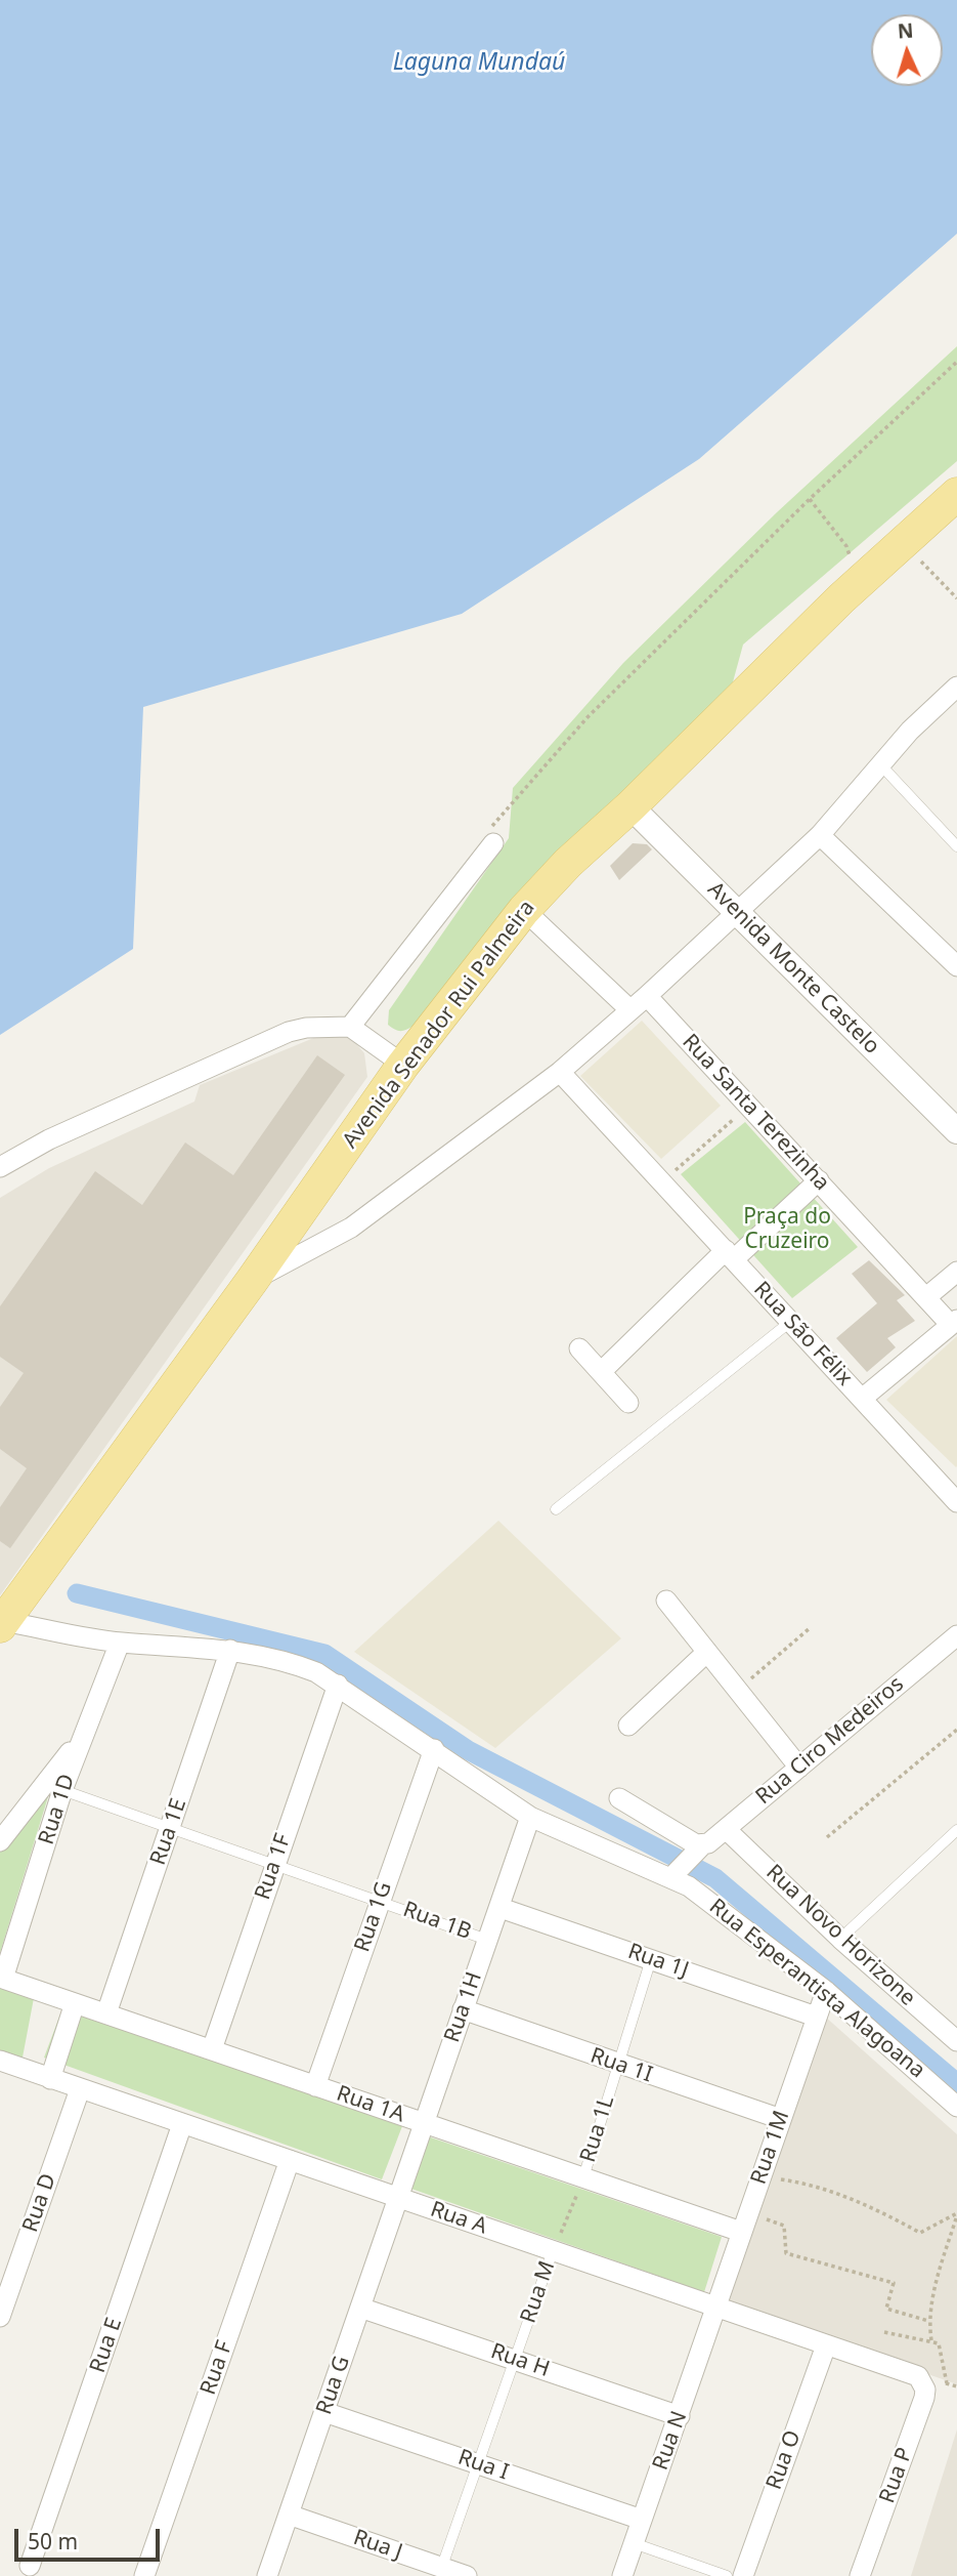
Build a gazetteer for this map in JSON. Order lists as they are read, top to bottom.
{
  "streets": {
    "main road": ["Avenida Senador Rui Palmeira"],
    "street": [
      "Avenida Monte Castelo",
      "Rua Santa Terezinha",
      "Rua São Félix",
      "Rua Ciro Medeiros",
      "Rua 1D",
      "Rua 1E",
      "Rua 1F",
      "Rua 1G",
      "Rua Novo Horizone",
      "Rua 1J",
      "Rua Esperantista Alagoana",
      "Rua 1H",
      "Rua 1I",
      "Rua 1A",
      "Rua 1M",
      "Rua D",
      "Rua A",
      "Rua E",
      "Rua H",
      "Rua F",
      "Rua G",
      "Rua N",
      "Rua O",
      "Rua I",
      "Rua P",
      "Rua J"
    ],
    "lane": ["Rua 1B", "Rua 1L", "Rua M"]
  },
  "crossings": [
    ["Avenida Monte Castelo", "Avenida Senador Rui Palmeira"],
    ["Avenida Senador Rui Palmeira", "Rua Esperantista Alagoana"],
    ["Rua Ciro Medeiros", "Rua Novo Horizone"],
    ["Rua Ciro Medeiros", "Rua Esperantista Alagoana"],
    ["Rua 1D", "Rua 1B"],
    ["Rua 1D", "Rua Esperantista Alagoana"],
    ["Rua 1D", "Rua 1A"],
    ["Rua 1E", "Rua 1B"],
    ["Rua 1E", "Rua Esperantista Alagoana"],
    ["Rua 1E", "Rua 1A"],
    ["Rua 1F", "Rua 1B"],
    ["Rua 1F", "Rua Esperantista Alagoana"],
    ["Rua 1F", "Rua 1A"],
    ["Rua 1G", "Rua 1B"],
    ["Rua 1G", "Rua Esperantista Alagoana"],
    ["Rua 1G", "Rua 1A"],
    ["Rua 1B", "Rua 1H"],
    ["Rua 1J", "Rua 1H"],
    ["Rua 1J", "Rua 1L"],
    ["Rua 1J", "Rua 1M"],
    ["Rua Esperantista Alagoana", "Rua 1H"],
    ["Rua Esperantista Alagoana", "Rua 1M"],
    ["Rua 1H", "Rua 1I"],
    ["Rua 1H", "Rua 1A"],
    ["Rua 1H", "Rua A"],
    ["Rua 1H", "Rua G"],
    ["Rua 1I", "Rua 1L"],
    ["Rua 1I", "Rua 1M"],
    ["Rua 1A", "Rua 1L"],
    ["Rua 1A", "Rua 1M"],
    ["Rua 1M", "Rua A"],
    ["Rua 1M", "Rua N"],
    ["Rua D", "Rua A"],
    ["Rua A", "Rua M"],
    ["Rua A", "Rua E"],
    ["Rua A", "Rua F"],
    ["Rua A", "Rua G"],
    ["Rua A", "Rua N"],
    ["Rua A", "Rua O"],
    ["Rua A", "Rua P"],
    ["Rua M", "Rua H"],
    ["Rua M", "Rua I"],
    ["Rua M", "Rua J"],
    ["Rua H", "Rua G"],
    ["Rua H", "Rua N"],
    ["Rua G", "Rua I"],
    ["Rua G", "Rua J"],
    ["Rua N", "Rua I"]
  ],
  "water": ["Laguna Mundaú"],
  "parks": ["Praça do Cruzeiro"],
  "scale_bar": "50 m",
  "north": "top"
}
